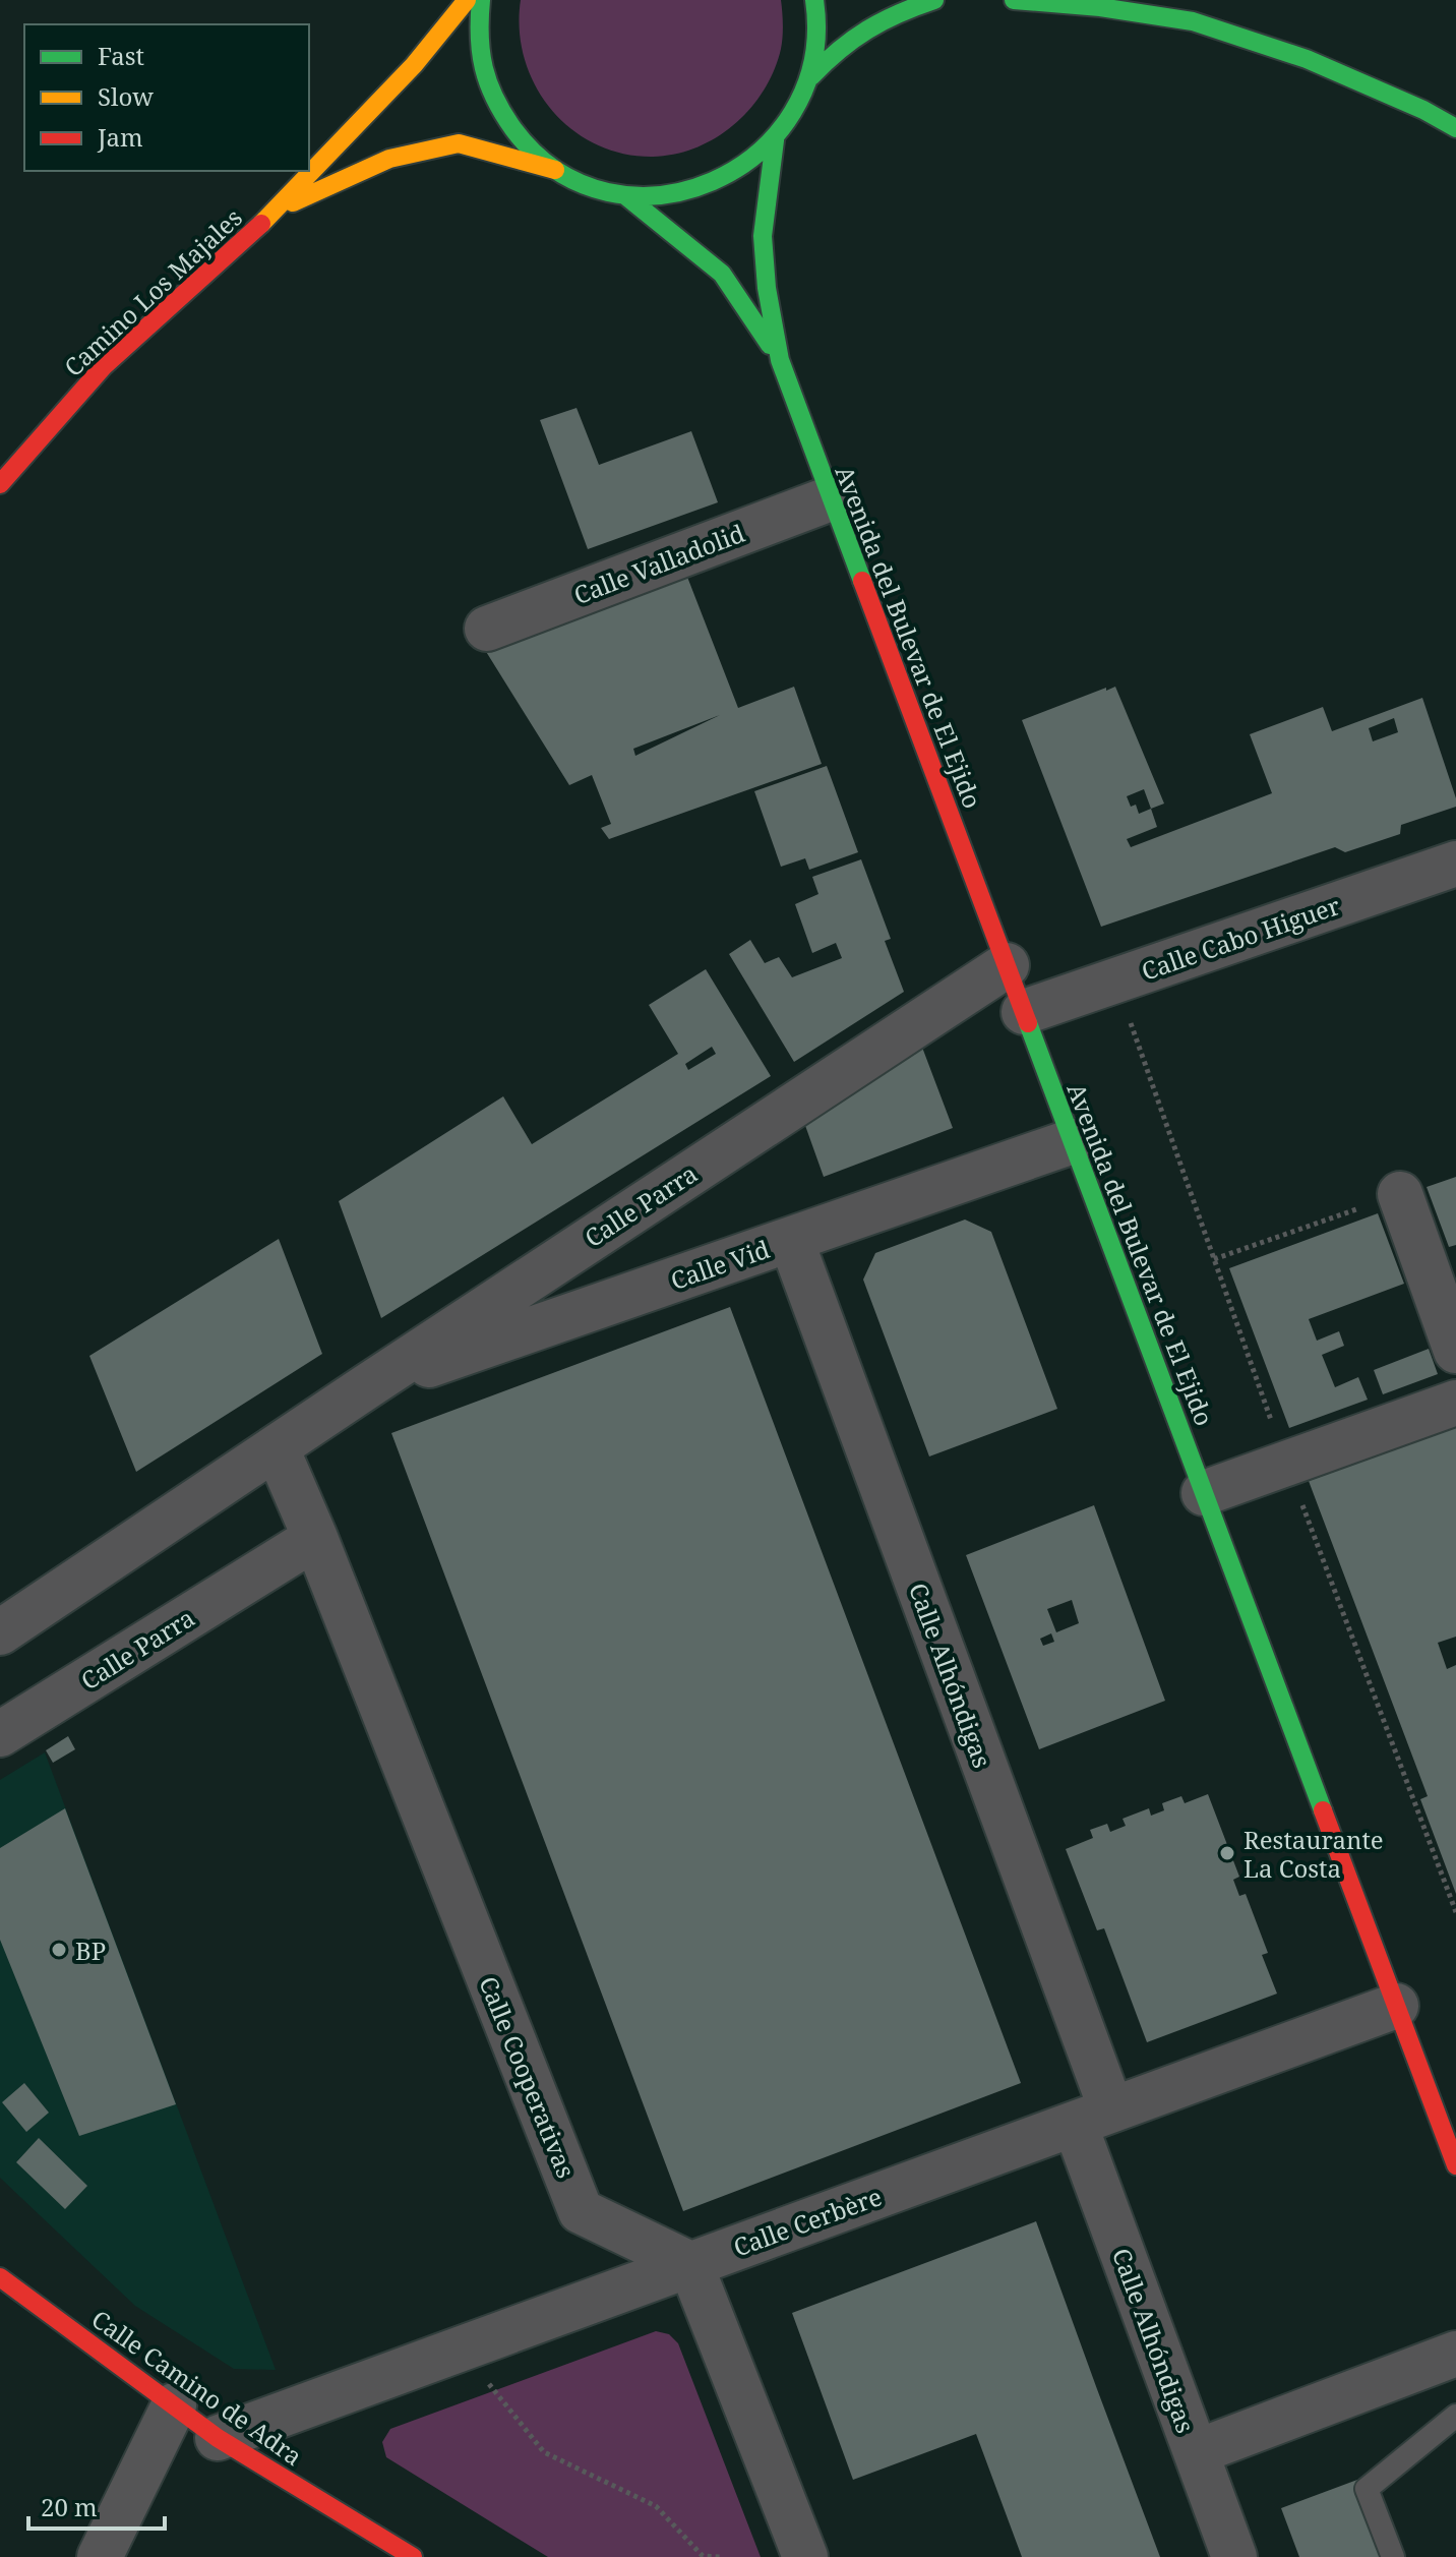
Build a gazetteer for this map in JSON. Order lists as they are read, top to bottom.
{
  "streets": {
    "main road": ["Camino Los Majales", "Avenida del Bulevar de El Ejido", "Calle Camino de Adra"],
    "street": [
      "Calle Valladolid",
      "Calle Cabo Higuer",
      "Calle Parra",
      "Calle Vid",
      "Calle Alhóndigas",
      "Calle Cooperativas",
      "Calle Cerbère"
    ]
  },
  "crossings": [
    ["Calle Valladolid", "Avenida del Bulevar de El Ejido"],
    ["Avenida del Bulevar de El Ejido", "Calle Cabo Higuer"],
    ["Avenida del Bulevar de El Ejido", "Calle Parra"],
    ["Avenida del Bulevar de El Ejido", "Calle Vid"],
    ["Avenida del Bulevar de El Ejido", "Calle Cerbère"],
    ["Calle Parra", "Calle Vid"],
    ["Calle Parra", "Calle Cooperativas"],
    ["Calle Vid", "Calle Alhóndigas"],
    ["Calle Alhóndigas", "Calle Cerbère"],
    ["Calle Cooperativas", "Calle Cerbère"],
    ["Calle Cerbère", "Calle Camino de Adra"]
  ],
  "places": ["Restaurante La Costa", "BP"],
  "legend": ["Fast", "Slow", "Jam"],
  "scale_bar": "20 m"
}
